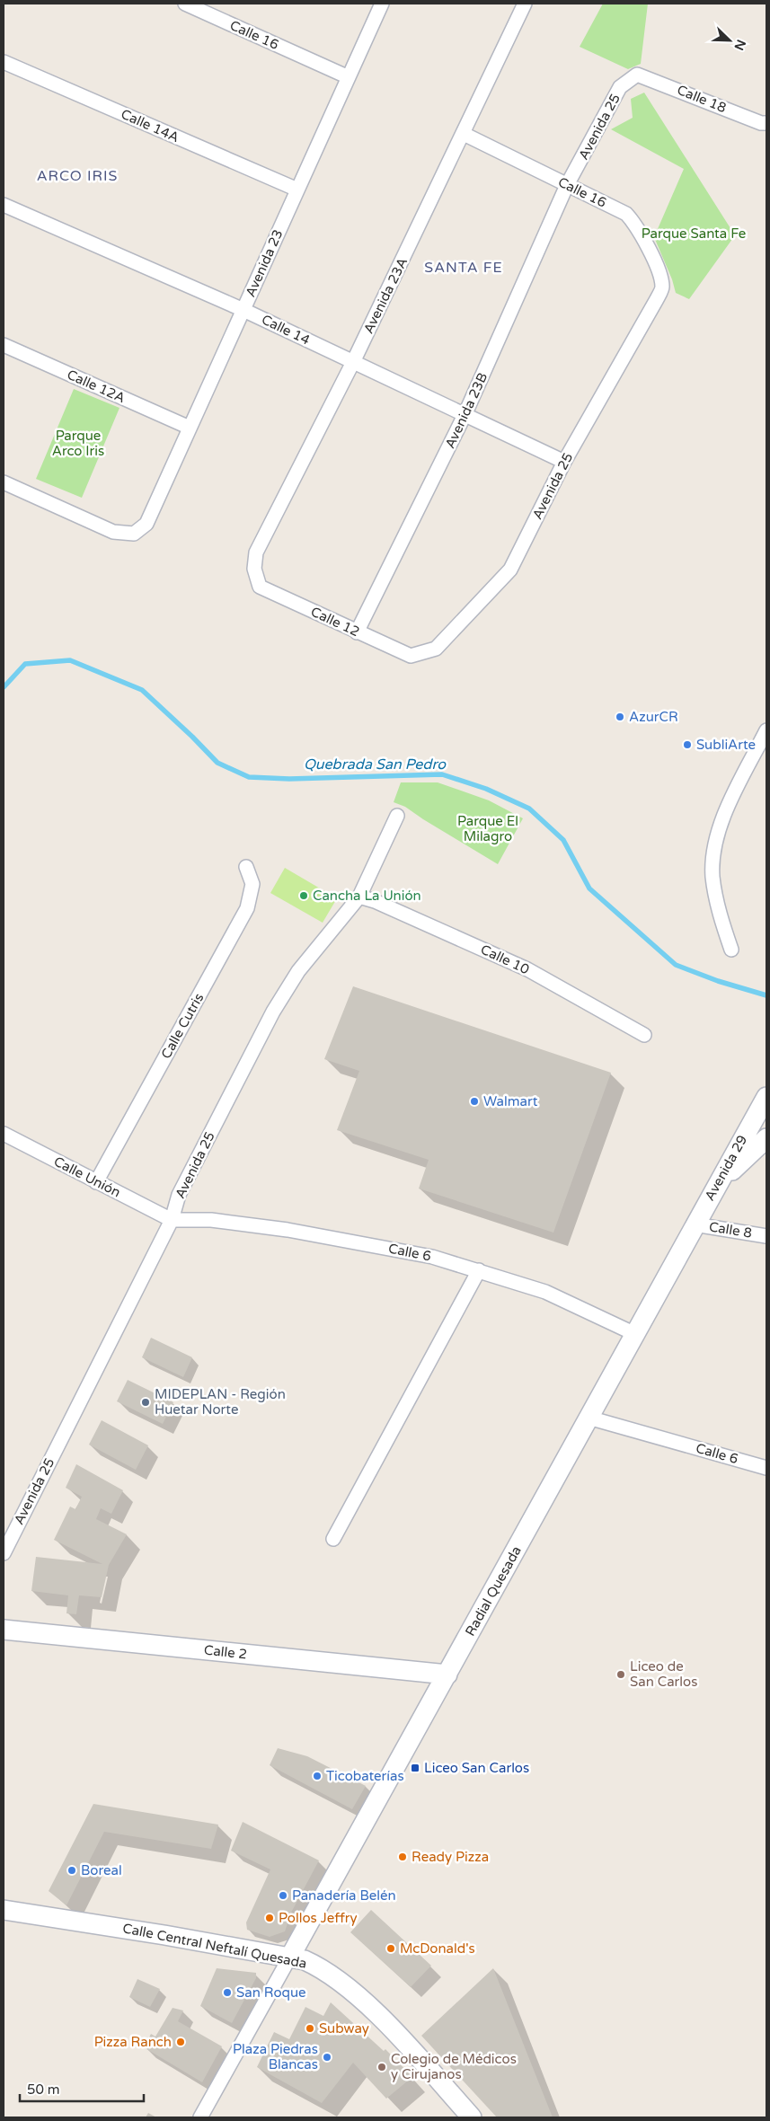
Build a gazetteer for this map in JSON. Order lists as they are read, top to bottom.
{
  "streets": {
    "main road": [
      "Avenida 29",
      "Radial Quesada",
      "Calle 2",
      "Calle Central Neftalí Quesada"
    ],
    "street": [
      "Calle 16",
      "Calle 18",
      "Calle 14A",
      "Avenida 25",
      "Avenida 23",
      "Avenida 23A",
      "Calle 14",
      "Calle 12A",
      "Avenida 23B",
      "Calle 12",
      "Calle 10",
      "Calle Cutris",
      "Calle Unión",
      "Calle 8",
      "Calle 6"
    ]
  },
  "crossings": [
    ["Calle 16", "Avenida 25"],
    ["Calle 16", "Avenida 23"],
    ["Calle 16", "Avenida 23A"],
    ["Calle 16", "Avenida 23B"],
    ["Calle 18", "Avenida 25"],
    ["Calle 14A", "Avenida 23"],
    ["Avenida 25", "Calle 14"],
    ["Avenida 25", "Avenida 23B"],
    ["Avenida 25", "Calle 12"],
    ["Avenida 25", "Calle 10"],
    ["Avenida 25", "Calle Unión"],
    ["Avenida 25", "Calle 6"],
    ["Avenida 23", "Calle 14"],
    ["Avenida 23", "Calle 12A"],
    ["Avenida 23A", "Calle 14"],
    ["Avenida 23A", "Calle 12"],
    ["Calle 14", "Avenida 23B"],
    ["Avenida 23B", "Calle 12"],
    ["Calle Cutris", "Calle Unión"],
    ["Avenida 29", "Calle 8"],
    ["Avenida 29", "Radial Quesada"],
    ["Calle Unión", "Calle 6"],
    ["Calle 8", "Radial Quesada"],
    ["Calle 6", "Radial Quesada"],
    ["Radial Quesada", "Calle 2"],
    ["Radial Quesada", "Calle Central Neftalí Quesada"]
  ],
  "districts": ["ARCO IRIS", "SANTA FE"],
  "water": ["Quebrada San Pedro"],
  "parks": ["Parque Santa Fe", "Parque Arco Iris", "Parque El Milagro"],
  "places": {
    "other": [
      "AzurCR",
      "SubliArte",
      "Cancha La Unión",
      "Walmart",
      "MIDEPLAN - Región Huetar Norte",
      "Liceo de San Carlos",
      "Ticobaterías",
      "Ready Pizza",
      "Boreal",
      "Panadería Belén",
      "Pollos Jeffry",
      "McDonald's",
      "San Roque",
      "Subway",
      "Pizza Ranch",
      "Plaza Piedras Blancas",
      "Colegio de Médicos y Cirujanos"
    ],
    "transit": ["Liceo San Carlos"]
  },
  "scale_bar": "50 m",
  "north": "bottom right"
}
